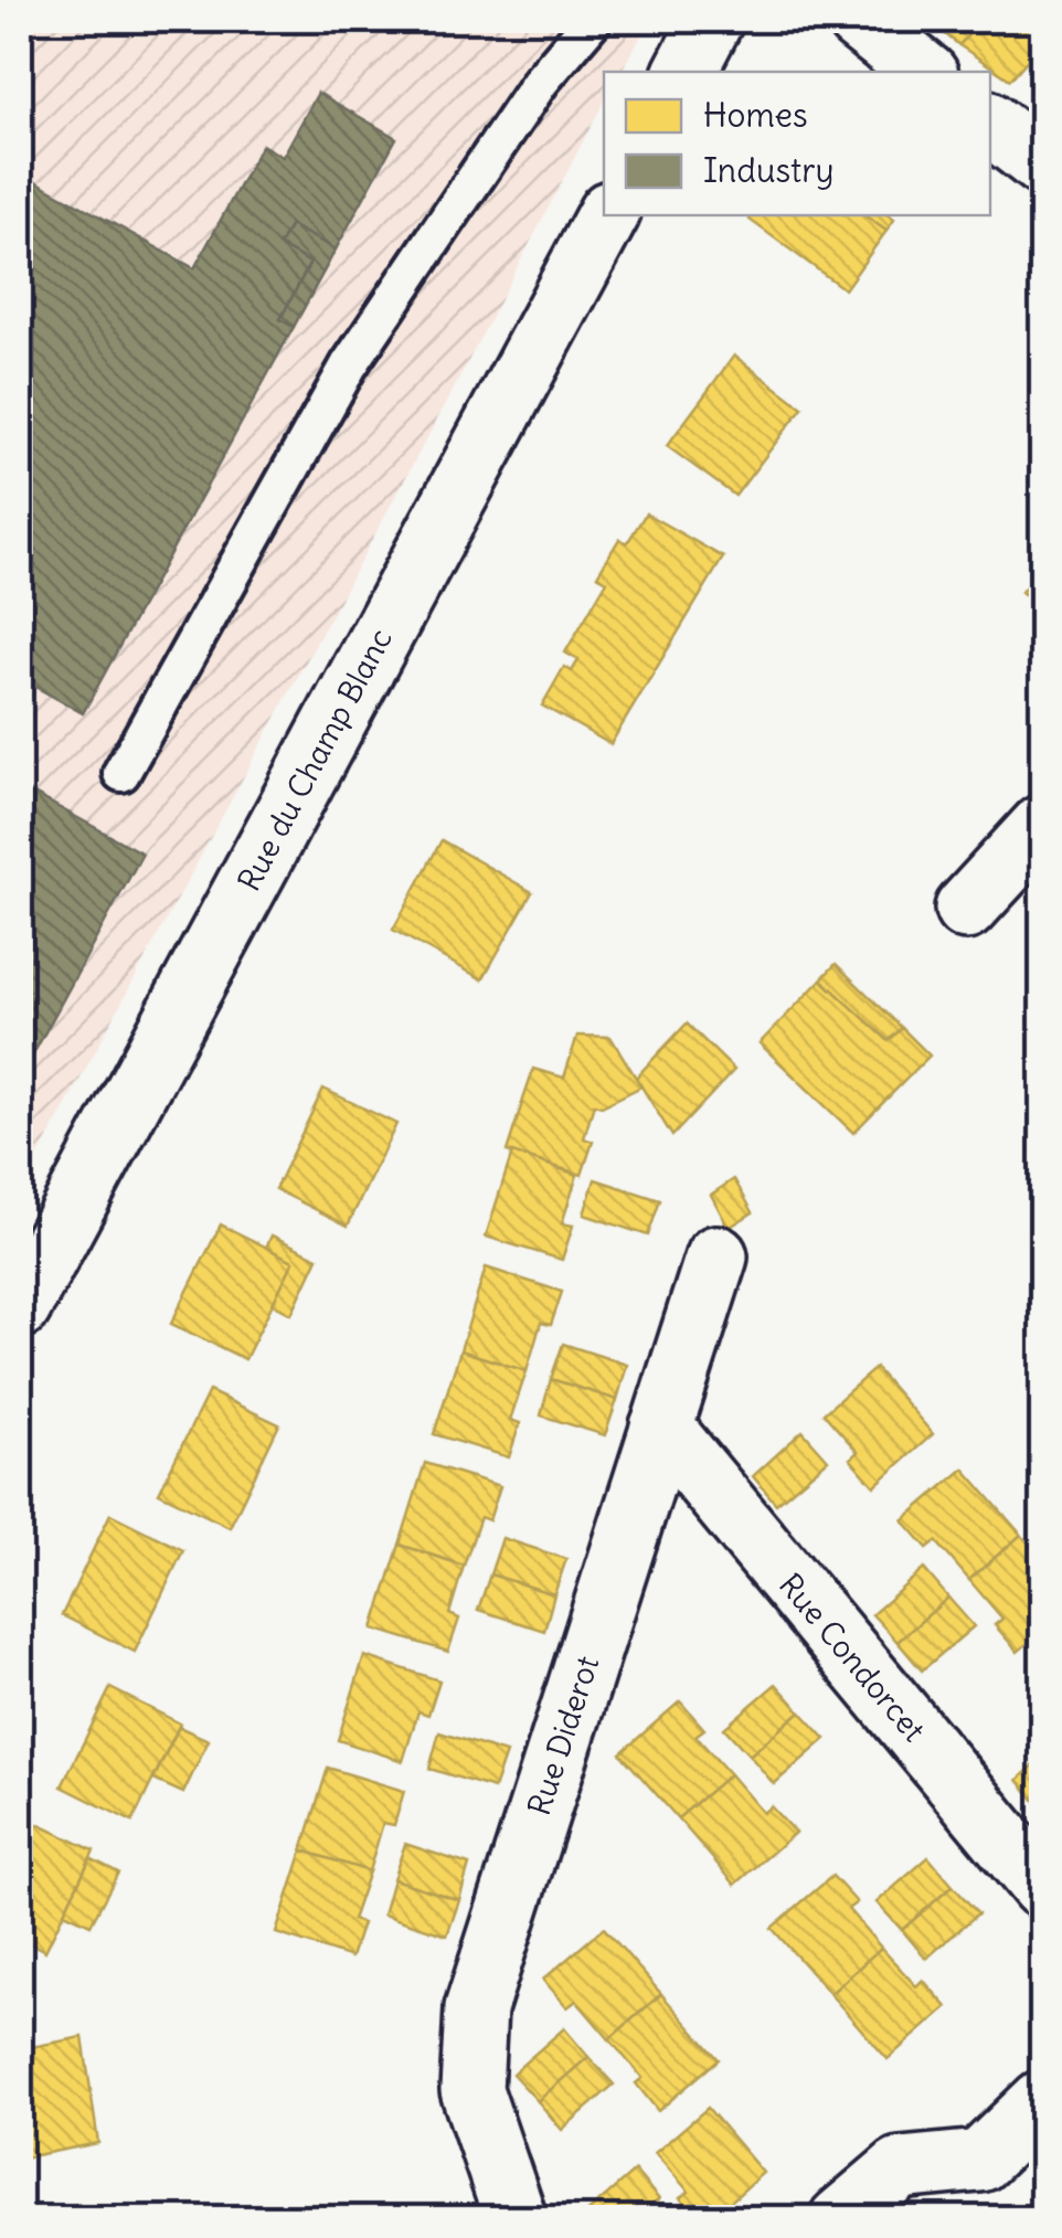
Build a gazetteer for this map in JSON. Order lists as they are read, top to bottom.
{
  "streets": {
    "street": ["Rue du Champ Blanc", "Rue Condorcet", "Rue Diderot"]
  },
  "crossings": [
    ["Rue Condorcet", "Rue Diderot"]
  ],
  "legend": ["Homes", "Industry"]
}
